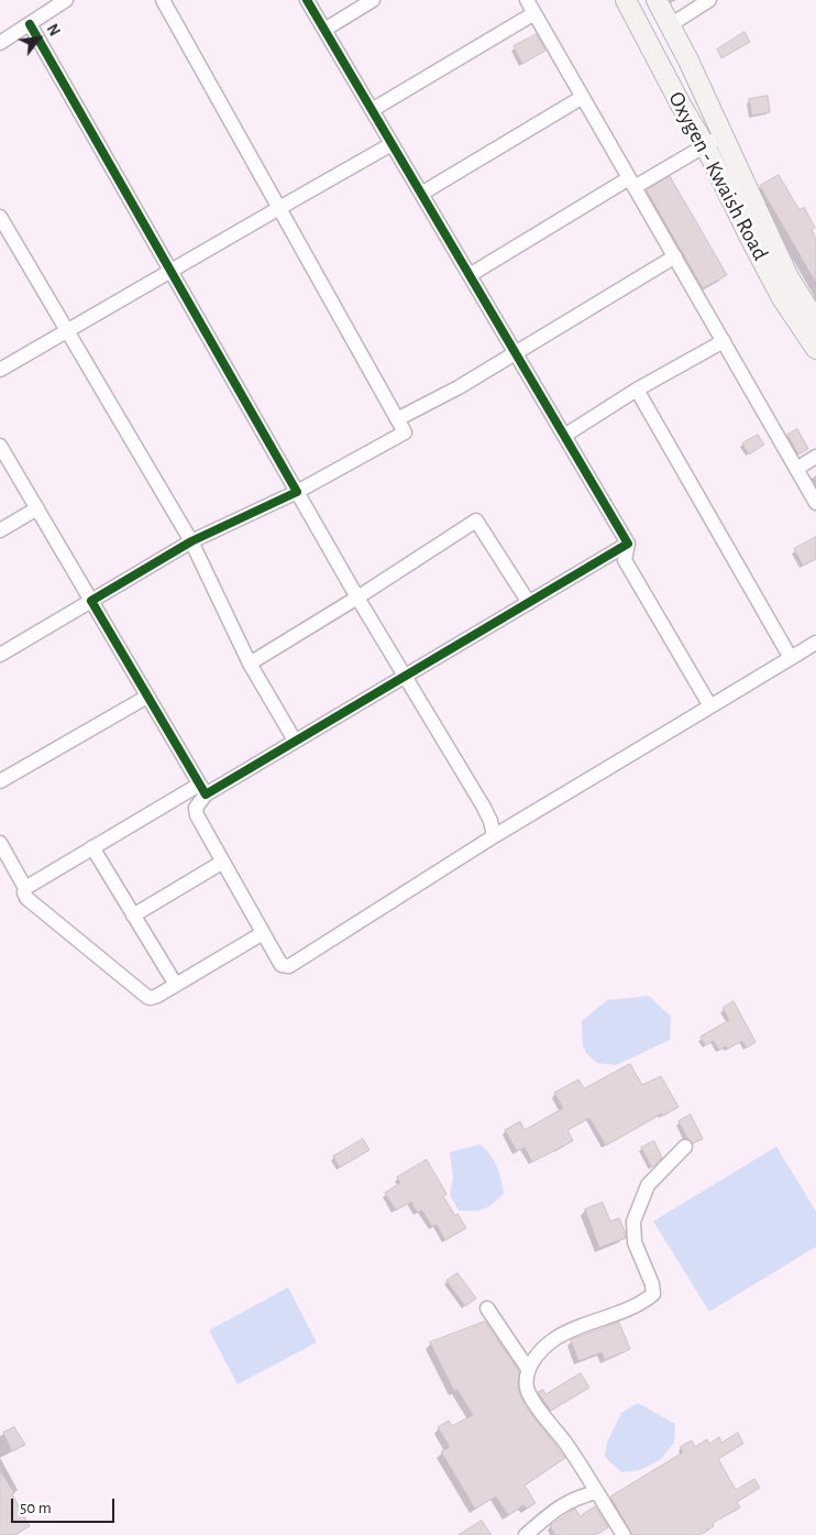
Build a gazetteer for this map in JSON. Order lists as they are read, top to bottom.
{
  "streets": {
    "main road": ["Oxygen - Kwaish Road"]
  },
  "scale_bar": "50 m",
  "north": "top right"
}
